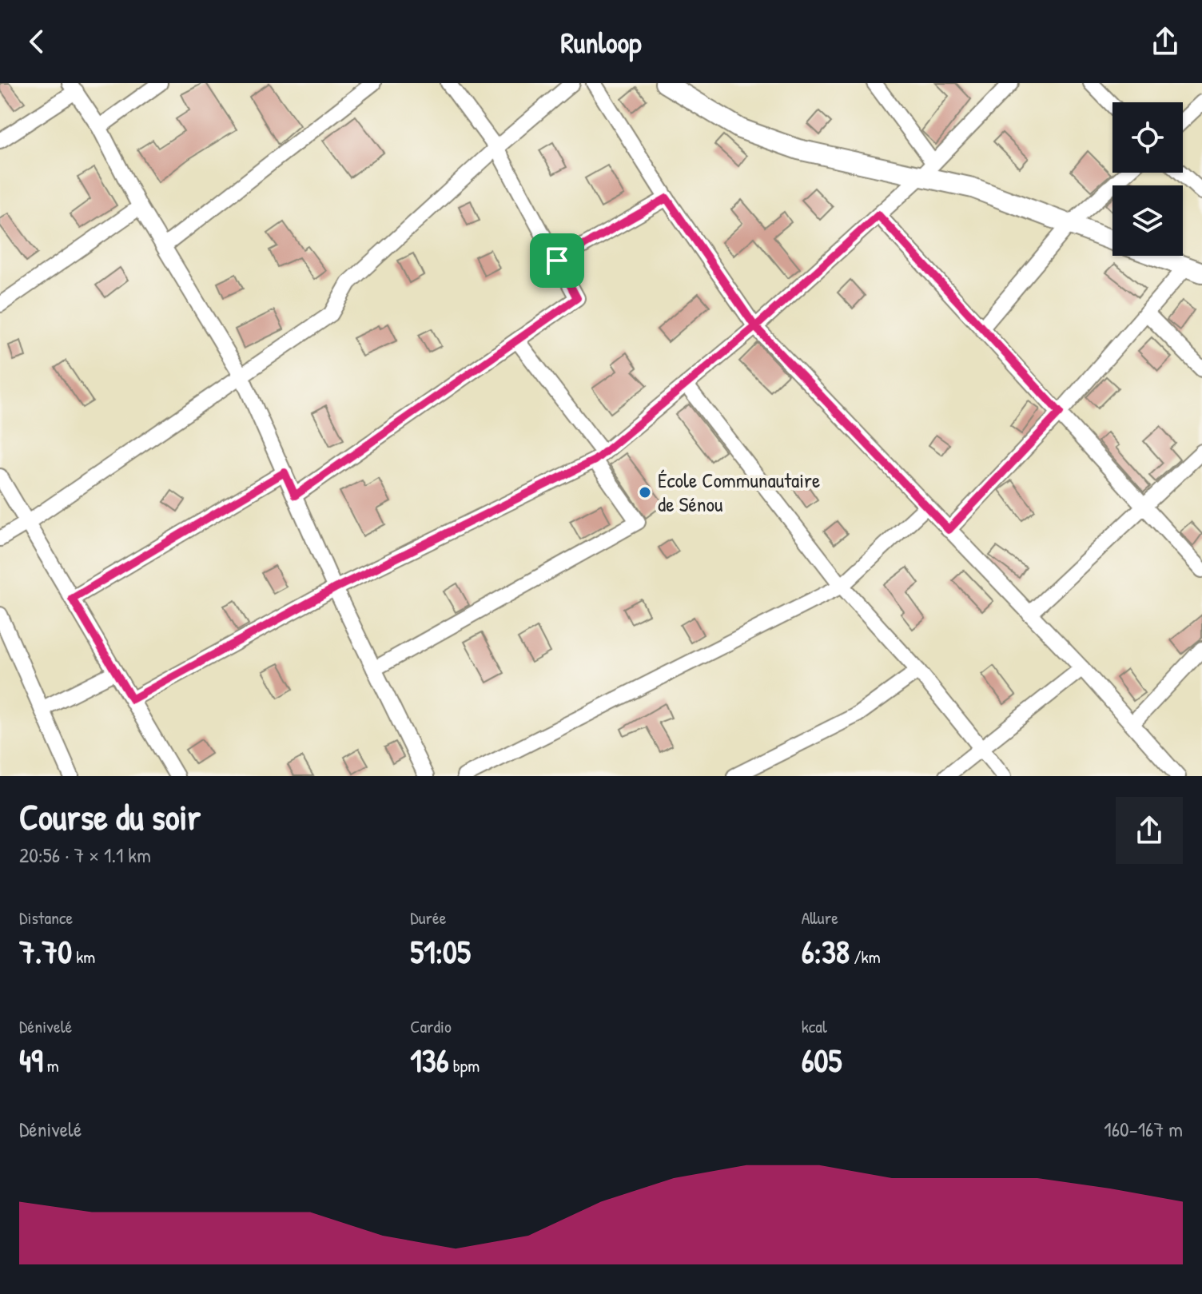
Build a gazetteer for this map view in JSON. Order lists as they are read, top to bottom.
{
  "places": ["École Communautaire de Sénou"],
  "page": {
    "header": "Runloop",
    "heading": ["Course du soir", "20:56 · 7 × 1.1 km"],
    "stats": [
      ["Distance", "7.70 km"],
      ["Durée", "51:05"],
      ["Allure", "6:38 /km"],
      ["Dénivelé", "49 m"],
      ["Cardio", "136 bpm"],
      ["kcal", "605"]
    ],
    "chart": ["Dénivelé", "160–167 m"]
  }
}
